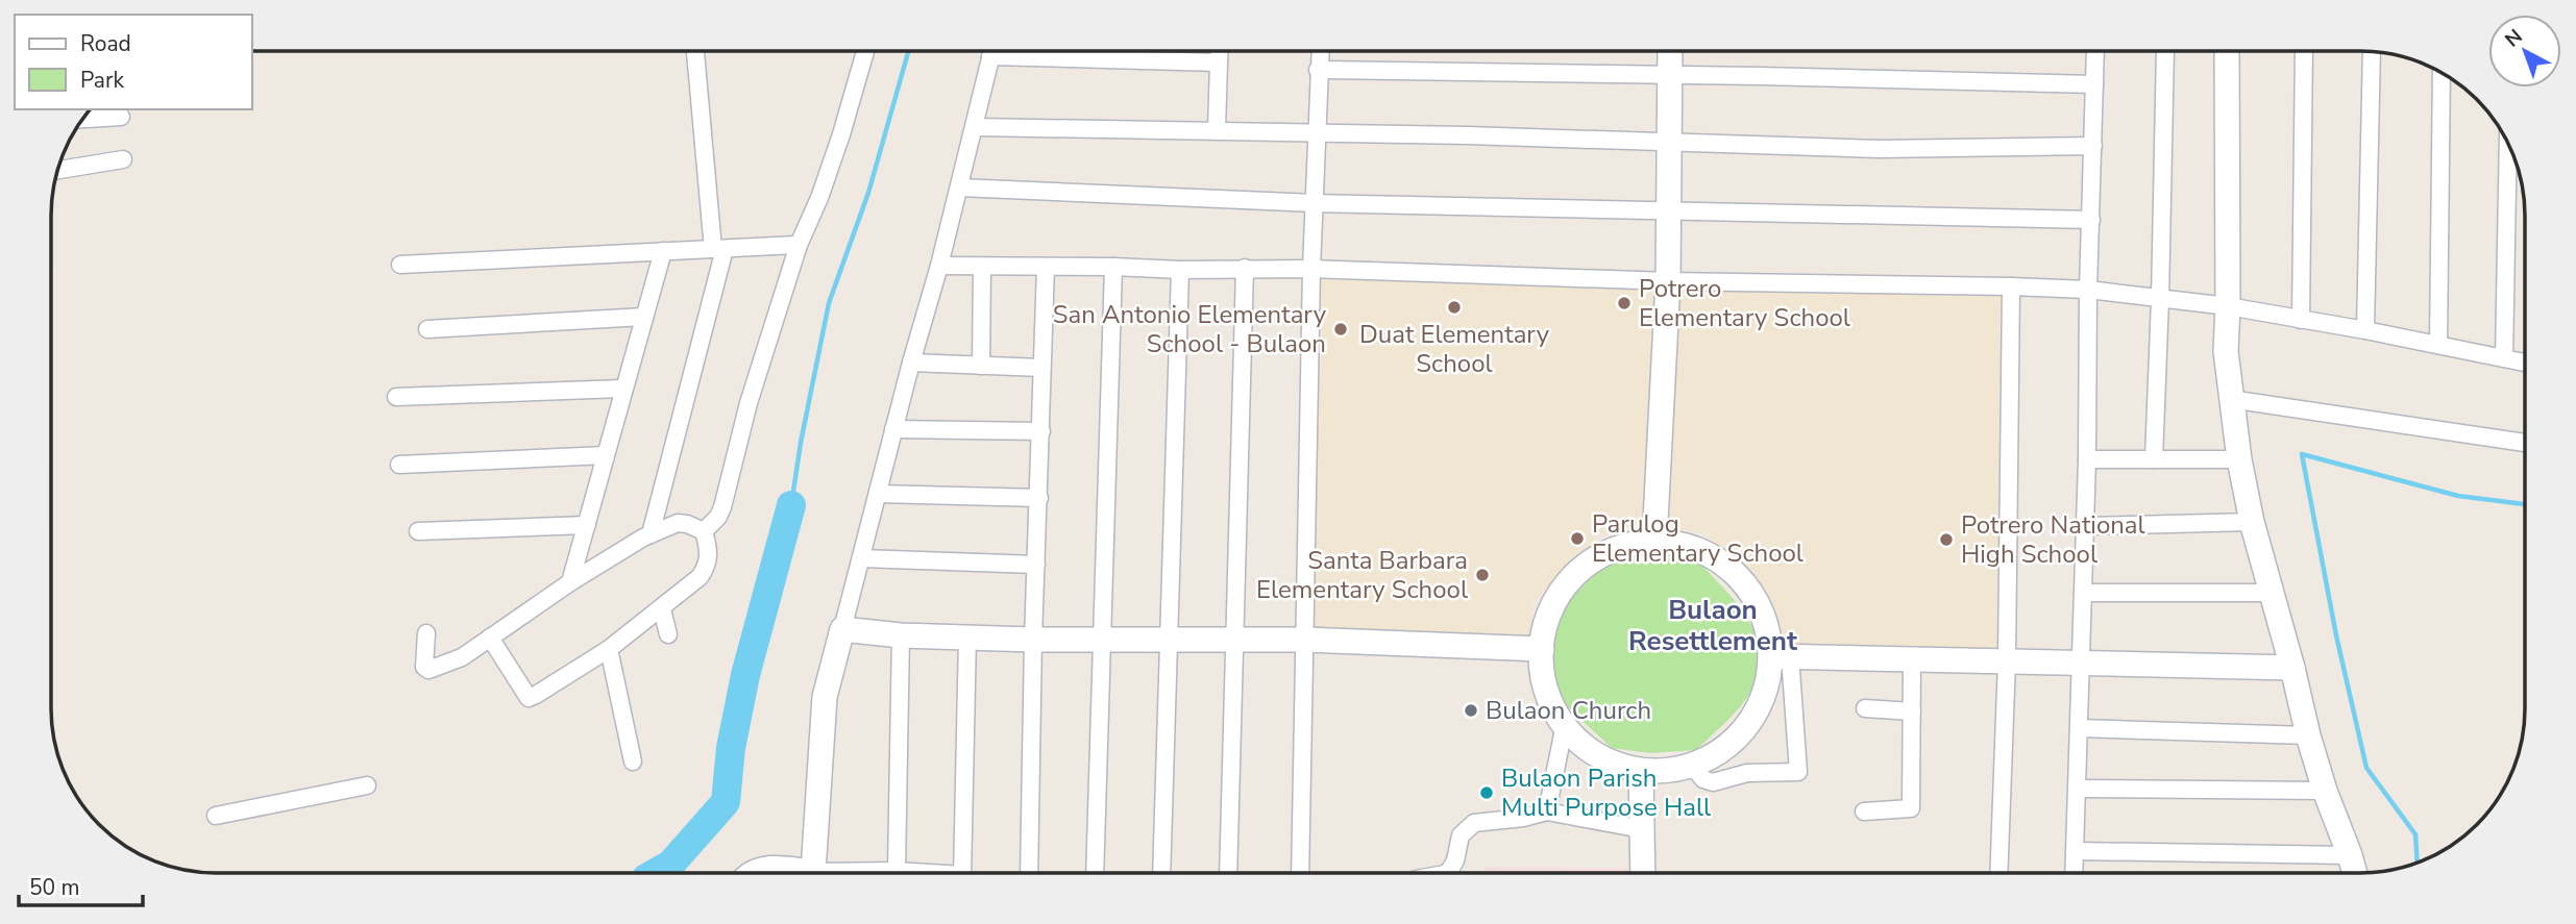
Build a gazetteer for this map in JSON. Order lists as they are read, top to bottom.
{
  "districts": ["Bulaon Resettlement"],
  "places": [
    "Potrero Elementary School",
    "Duat Elementary School",
    "San Antonio Elementary School - Bulaon",
    "Parulog Elementary School",
    "Potrero National High School",
    "Santa Barbara Elementary School",
    "Bulaon Church",
    "Bulaon Parish Multi Purpose Hall"
  ],
  "legend": ["Road", "Park"],
  "scale_bar": "50 m",
  "north": "top left"
}
